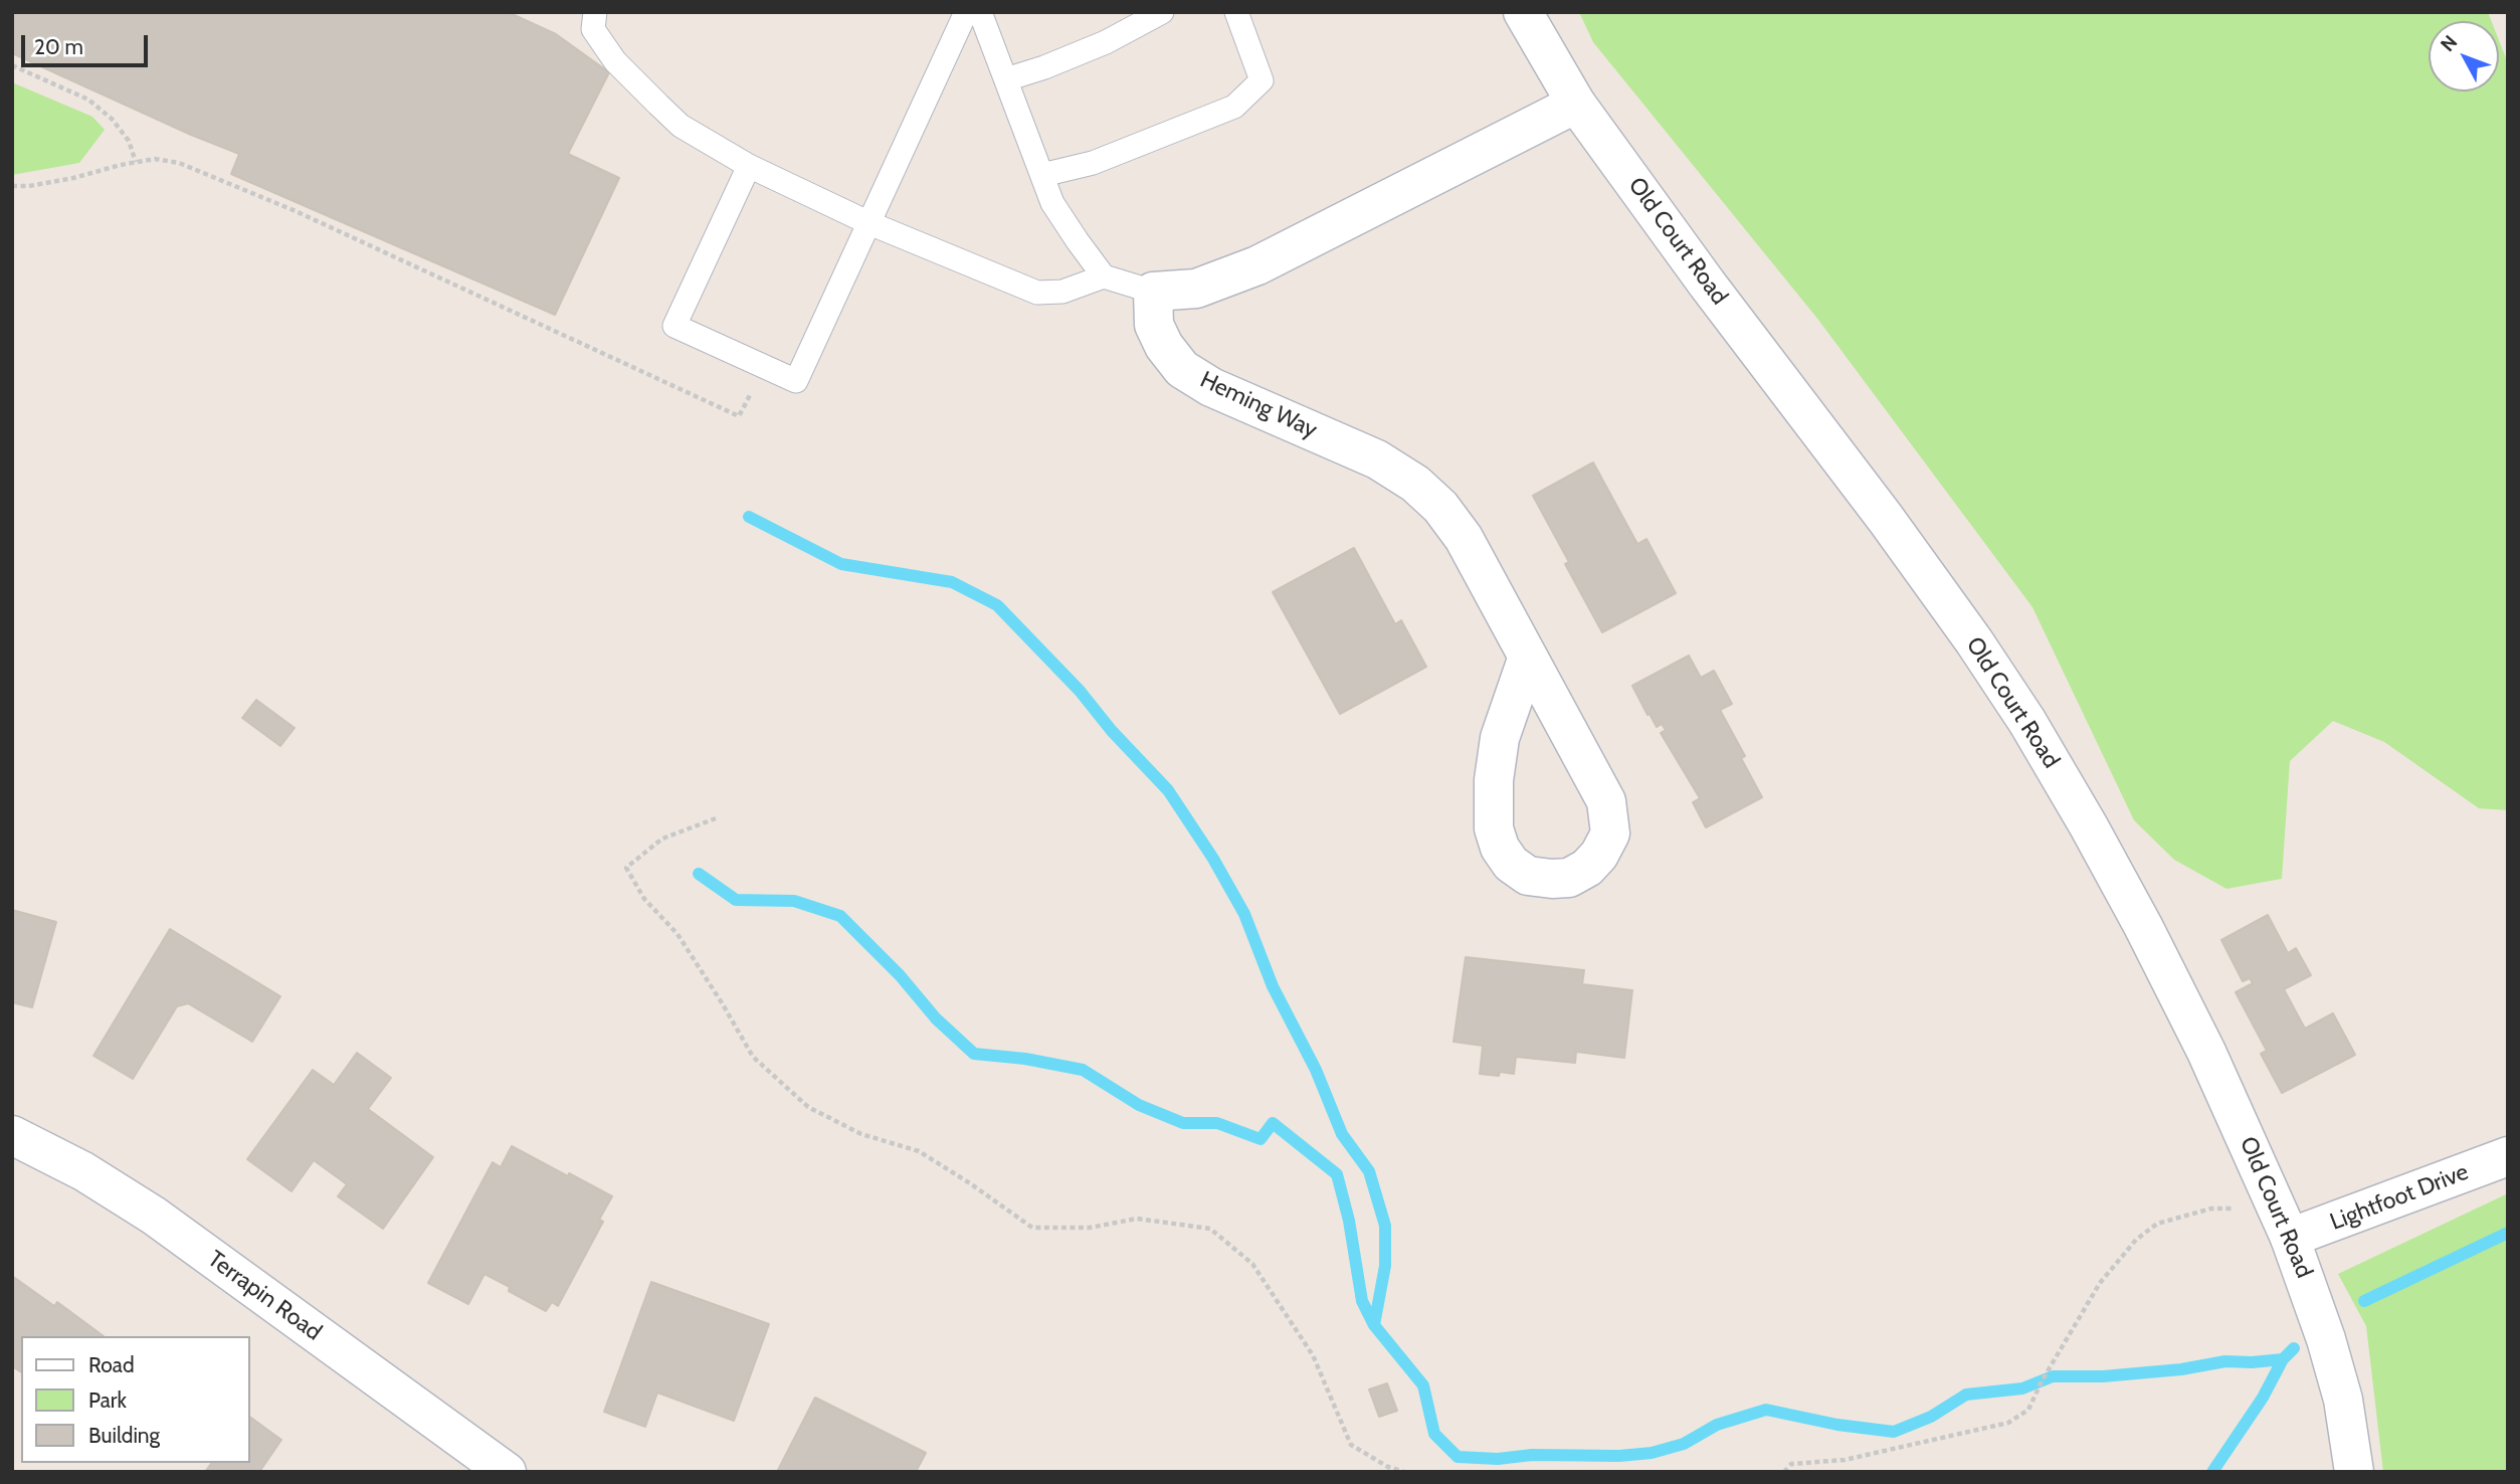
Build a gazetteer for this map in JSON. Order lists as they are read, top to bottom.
{
  "streets": {
    "street": [
      "Old Court Road",
      "Heming Way",
      "Lightfoot Drive",
      "Terrapin Road"
    ]
  },
  "crossings": [
    ["Old Court Road", "Lightfoot Drive"]
  ],
  "legend": ["Road", "Park", "Building"],
  "scale_bar": "20 m",
  "north": "top left"
}
